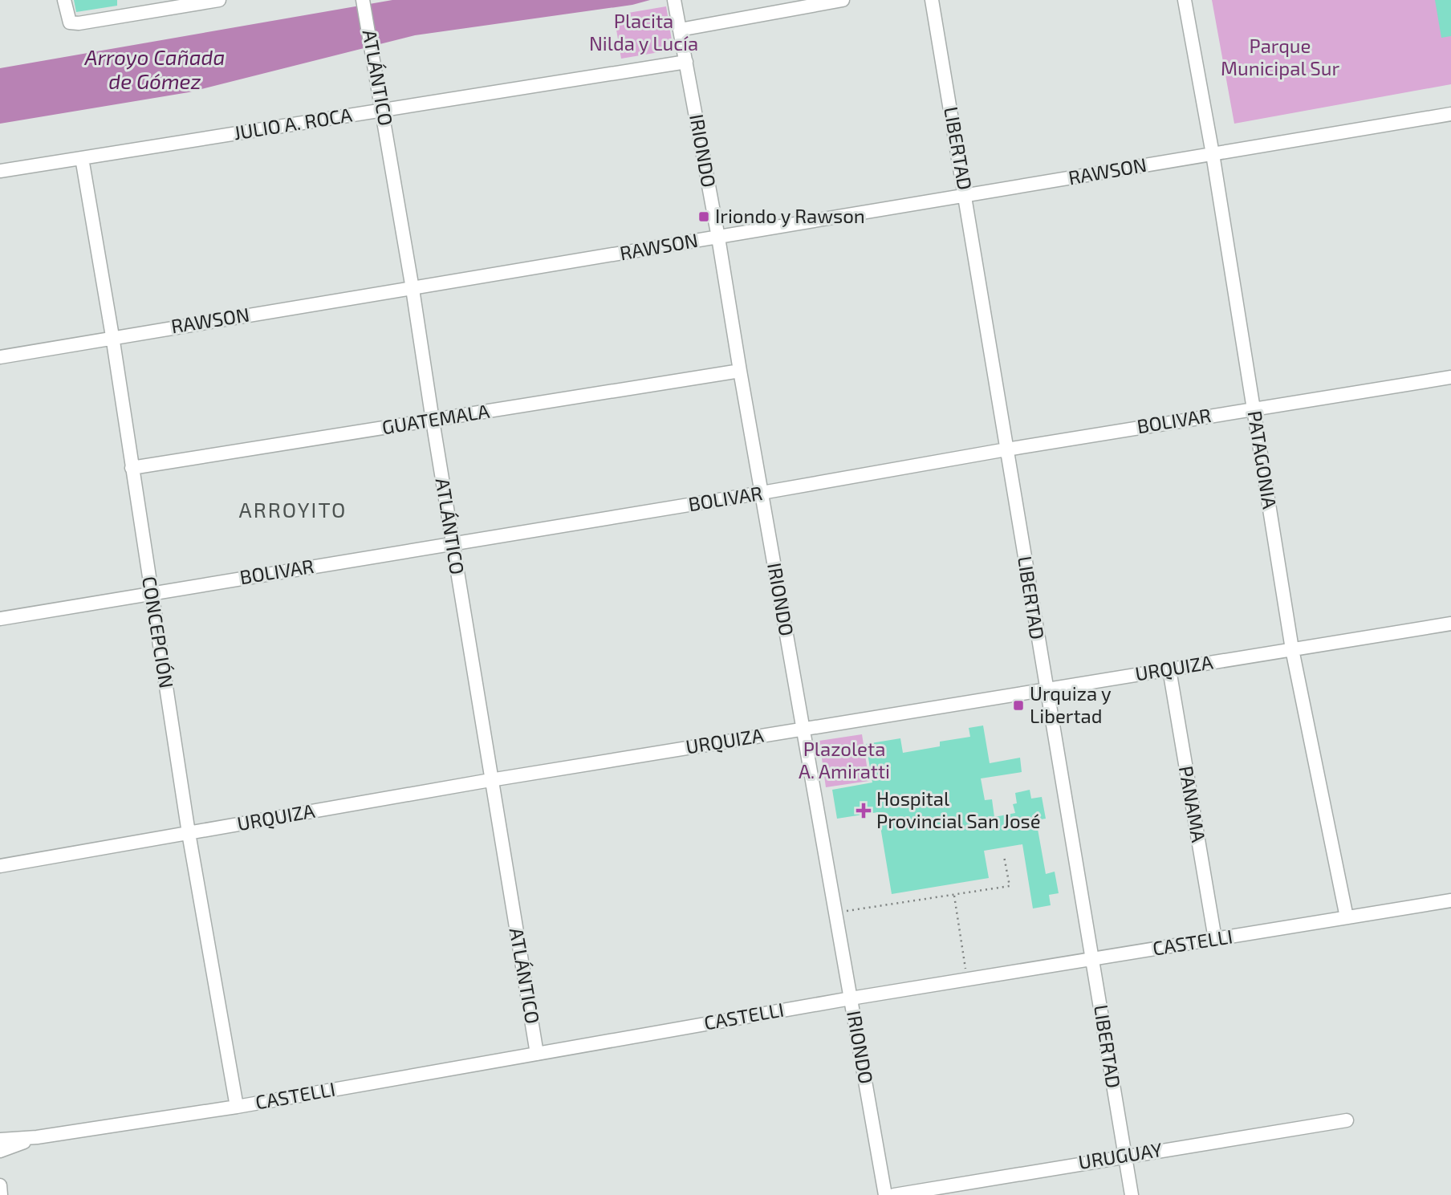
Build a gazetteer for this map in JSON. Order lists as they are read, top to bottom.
{
  "streets": {
    "street": [
      "ATLÁNTICO",
      "JULIO A. ROCA",
      "LIBERTAD",
      "IRIONDO",
      "RAWSON",
      "GUATEMALA",
      "BOLIVAR",
      "PATAGONIA",
      "CONCEPCIÓN",
      "URQUIZA",
      "PANAMA",
      "CASTELLI",
      "URUGUAY"
    ]
  },
  "crossings": [
    ["ATLÁNTICO", "JULIO A. ROCA"],
    ["ATLÁNTICO", "RAWSON"],
    ["ATLÁNTICO", "GUATEMALA"],
    ["ATLÁNTICO", "BOLIVAR"],
    ["ATLÁNTICO", "URQUIZA"],
    ["ATLÁNTICO", "CASTELLI"],
    ["JULIO A. ROCA", "IRIONDO"],
    ["JULIO A. ROCA", "CONCEPCIÓN"],
    ["LIBERTAD", "RAWSON"],
    ["LIBERTAD", "BOLIVAR"],
    ["LIBERTAD", "URQUIZA"],
    ["LIBERTAD", "CASTELLI"],
    ["LIBERTAD", "URUGUAY"],
    ["IRIONDO", "RAWSON"],
    ["IRIONDO", "GUATEMALA"],
    ["IRIONDO", "BOLIVAR"],
    ["IRIONDO", "URQUIZA"],
    ["IRIONDO", "CASTELLI"],
    ["RAWSON", "PATAGONIA"],
    ["RAWSON", "CONCEPCIÓN"],
    ["GUATEMALA", "CONCEPCIÓN"],
    ["BOLIVAR", "PATAGONIA"],
    ["BOLIVAR", "CONCEPCIÓN"],
    ["PATAGONIA", "URQUIZA"],
    ["PATAGONIA", "CASTELLI"],
    ["CONCEPCIÓN", "URQUIZA"],
    ["CONCEPCIÓN", "CASTELLI"],
    ["URQUIZA", "PANAMA"],
    ["PANAMA", "CASTELLI"]
  ],
  "districts": ["ARROYITO"],
  "water": ["Arroyo Cañada de Gómez"],
  "parks": ["Placita Nilda y Lucía", "Parque Municipal Sur", "Plazoleta A. Amiratti"],
  "places": {
    "transit": ["Iriondo y Rawson", "Urquiza y Libertad"],
    "health": ["Hospital Provincial San José"]
  }
}
